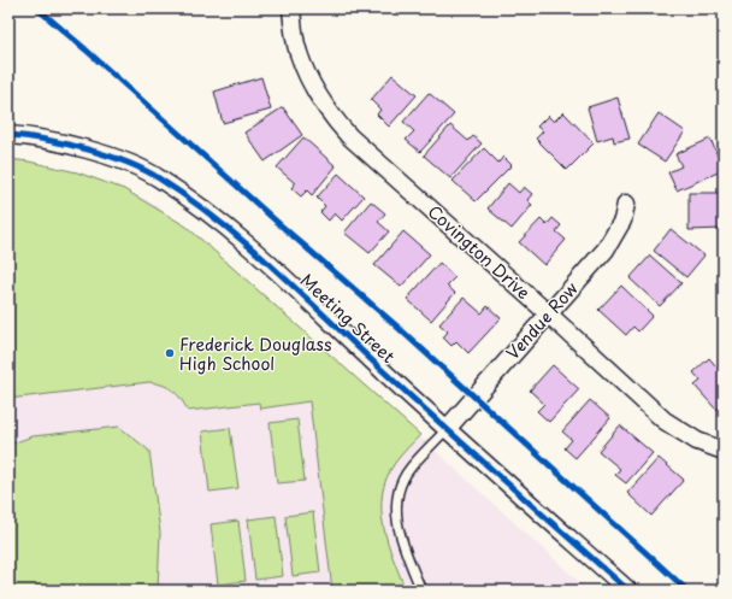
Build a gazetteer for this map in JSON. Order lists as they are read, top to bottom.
{
  "streets": {
    "street": ["Covington Drive", "Meeting Street", "Vendue Row"]
  },
  "crossings": [
    ["Covington Drive", "Vendue Row"],
    ["Meeting Street", "Vendue Row"]
  ],
  "places": ["Frederick Douglass High School"]
}
